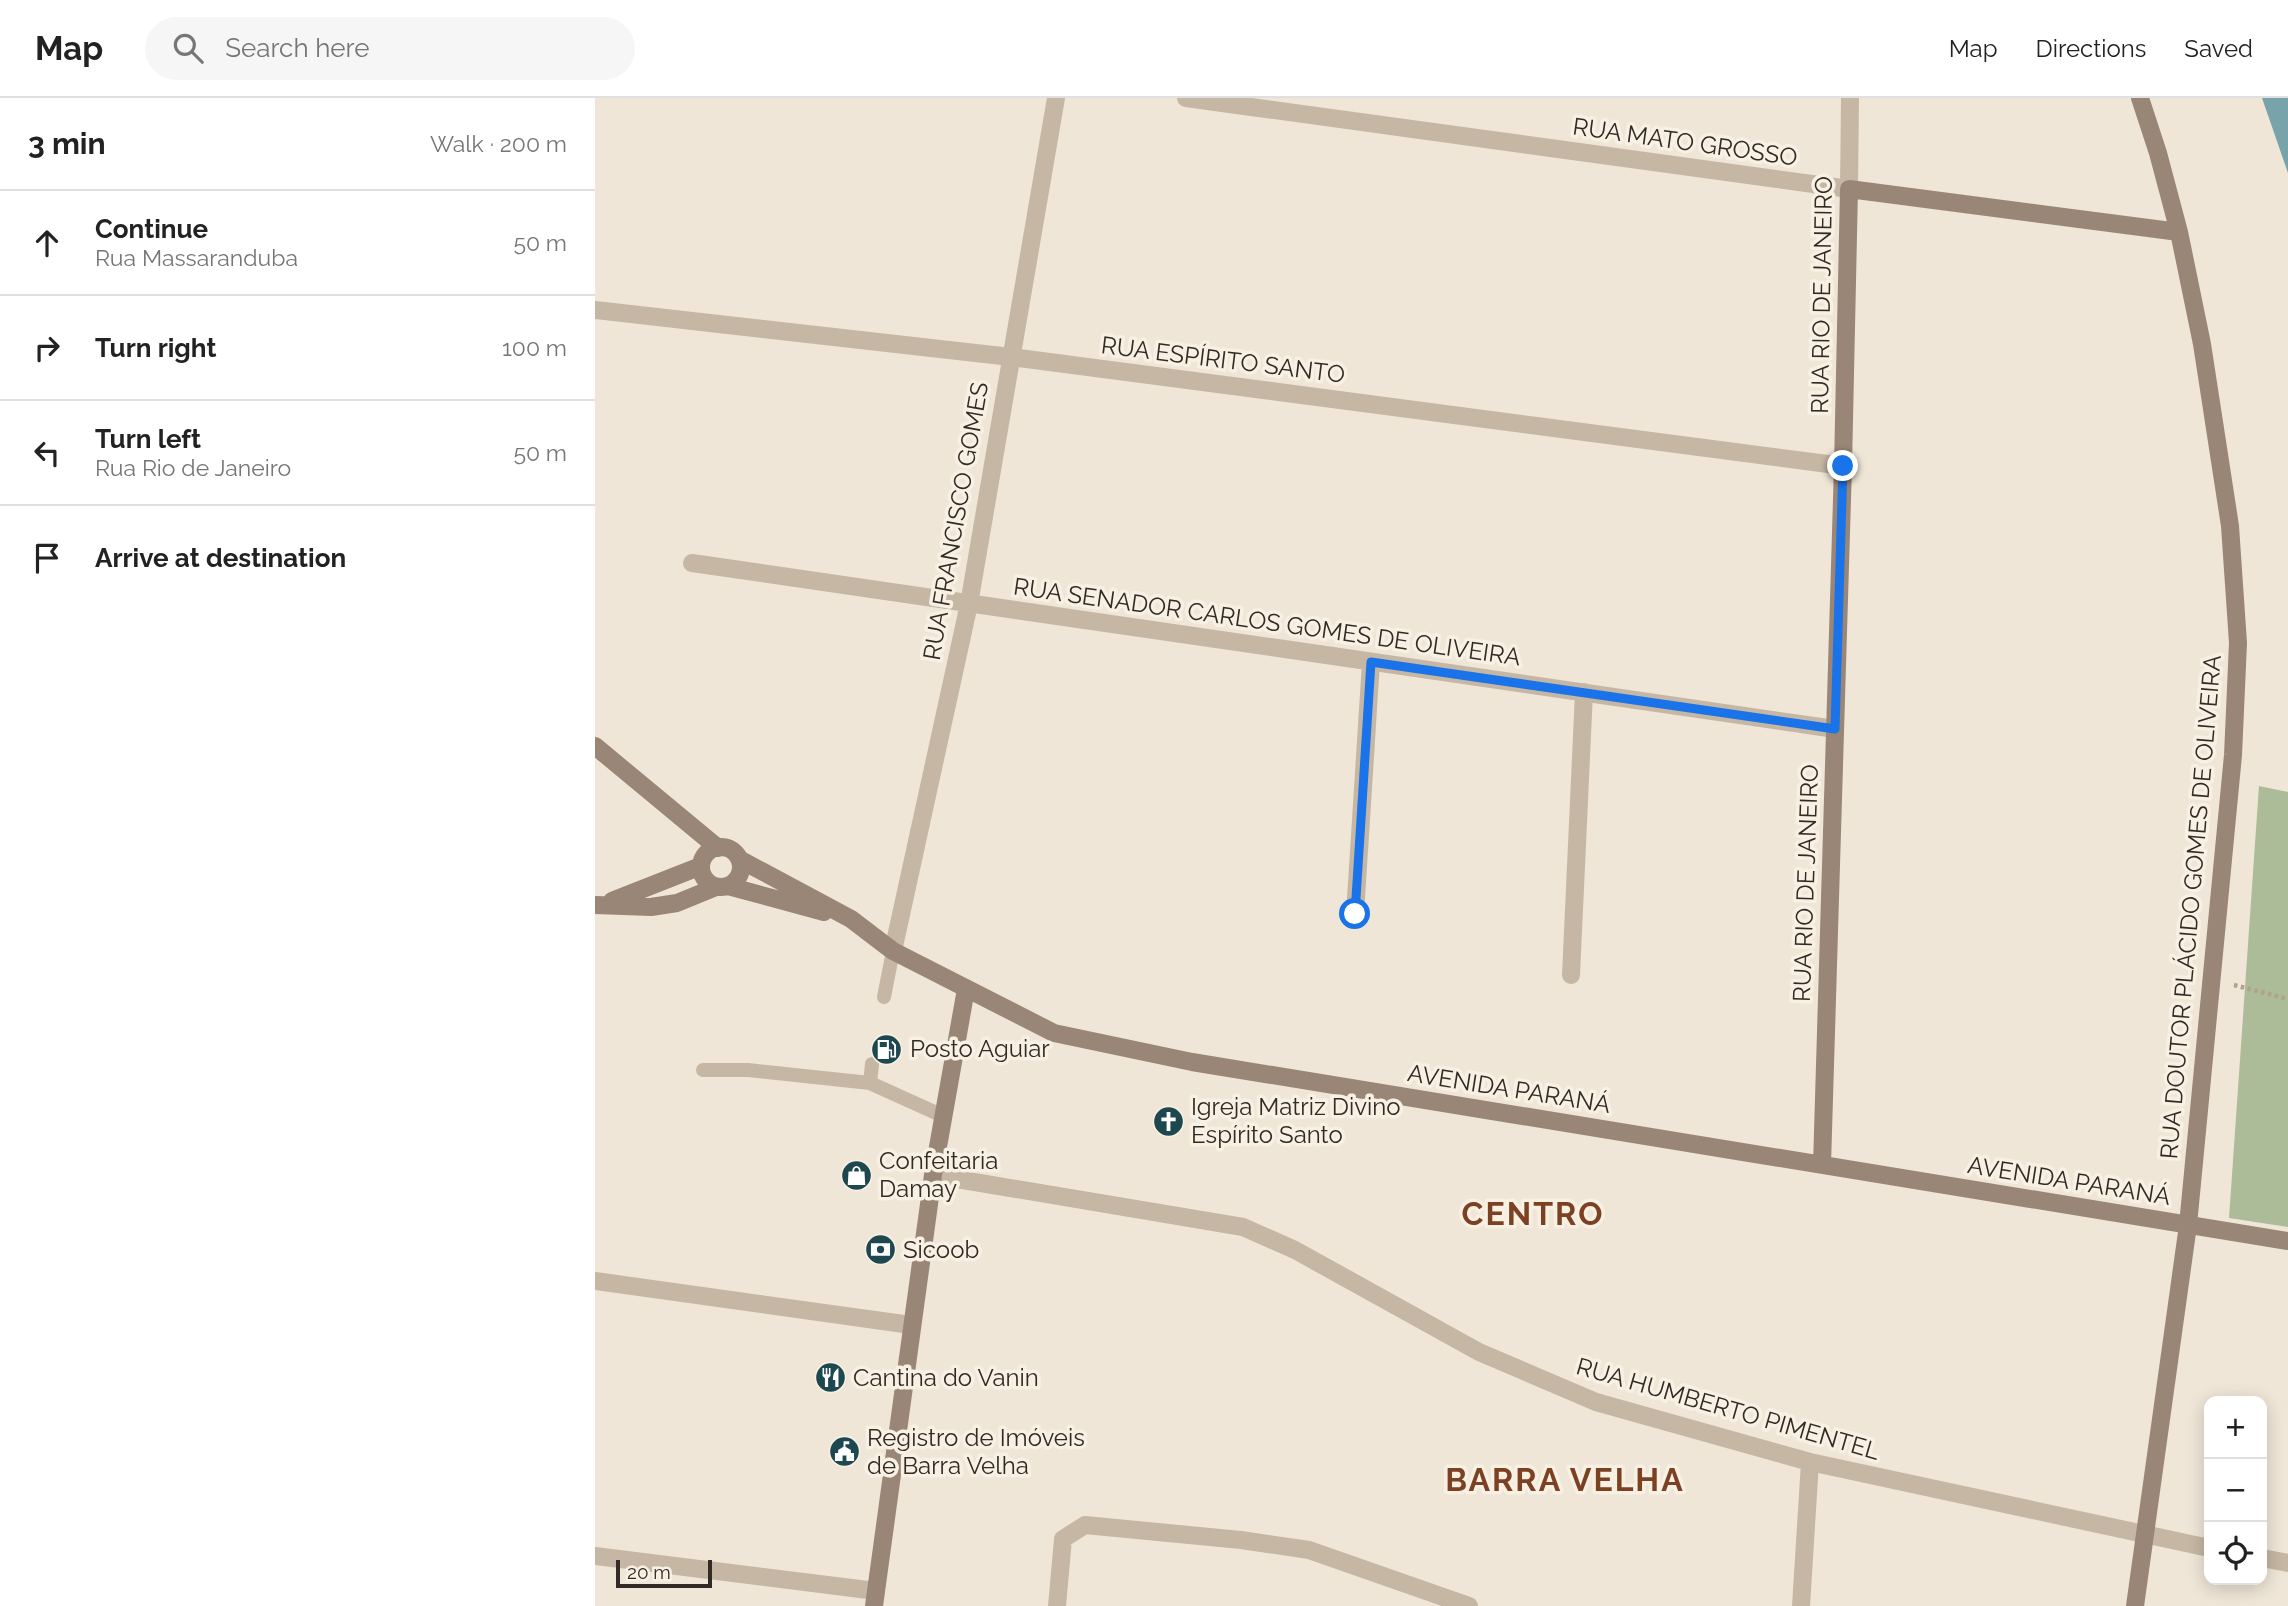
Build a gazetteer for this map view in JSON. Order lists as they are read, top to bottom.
{
  "streets": {
    "main road": [
      "RUA MATO GROSSO",
      "RUA RIO DE JANEIRO",
      "RUA DOUTOR PLÁCIDO GOMES DE OLIVEIRA",
      "AVENIDA PARANÁ"
    ],
    "street": [
      "RUA ESPÍRITO SANTO",
      "RUA FRANCISCO GOMES",
      "RUA SENADOR CARLOS GOMES DE OLIVEIRA",
      "RUA HUMBERTO PIMENTEL"
    ]
  },
  "crossings": [
    ["RUA MATO GROSSO", "RUA RIO DE JANEIRO"],
    ["RUA MATO GROSSO", "RUA DOUTOR PLÁCIDO GOMES DE OLIVEIRA"],
    ["RUA RIO DE JANEIRO", "RUA ESPÍRITO SANTO"],
    ["RUA RIO DE JANEIRO", "RUA SENADOR CARLOS GOMES DE OLIVEIRA"],
    ["RUA RIO DE JANEIRO", "AVENIDA PARANÁ"],
    ["RUA ESPÍRITO SANTO", "RUA FRANCISCO GOMES"],
    ["RUA FRANCISCO GOMES", "RUA SENADOR CARLOS GOMES DE OLIVEIRA"],
    ["RUA FRANCISCO GOMES", "AVENIDA PARANÁ"],
    ["RUA DOUTOR PLÁCIDO GOMES DE OLIVEIRA", "AVENIDA PARANÁ"],
    ["RUA DOUTOR PLÁCIDO GOMES DE OLIVEIRA", "RUA HUMBERTO PIMENTEL"]
  ],
  "districts": ["CENTRO", "BARRA VELHA"],
  "places": {
    "fuel station": ["Posto Aguiar"],
    "church": ["Igreja Matriz Divino Espírito Santo"],
    "shop": ["Confeitaria Damay"],
    "bank": ["Sicoob"],
    "restaurant": ["Cantina do Vanin"],
    "public building": ["Registro de Imóveis de Barra Velha"]
  },
  "scale_bar": "20 m",
  "page": {
    "header": "Map",
    "search": "Search here",
    "nav": ["Map", "Directions", "Saved"],
    "heading": ["3 min", "Walk · 200 m"],
    "list": [
      ["Continue", "Rua Massaranduba", "50 m"],
      ["Turn right", "100 m"],
      ["Turn left", "Rua Rio de Janeiro", "50 m"],
      "Arrive at destination"
    ],
    "map_buttons": ["+", "−"],
    "scale": "20 m"
  }
}
